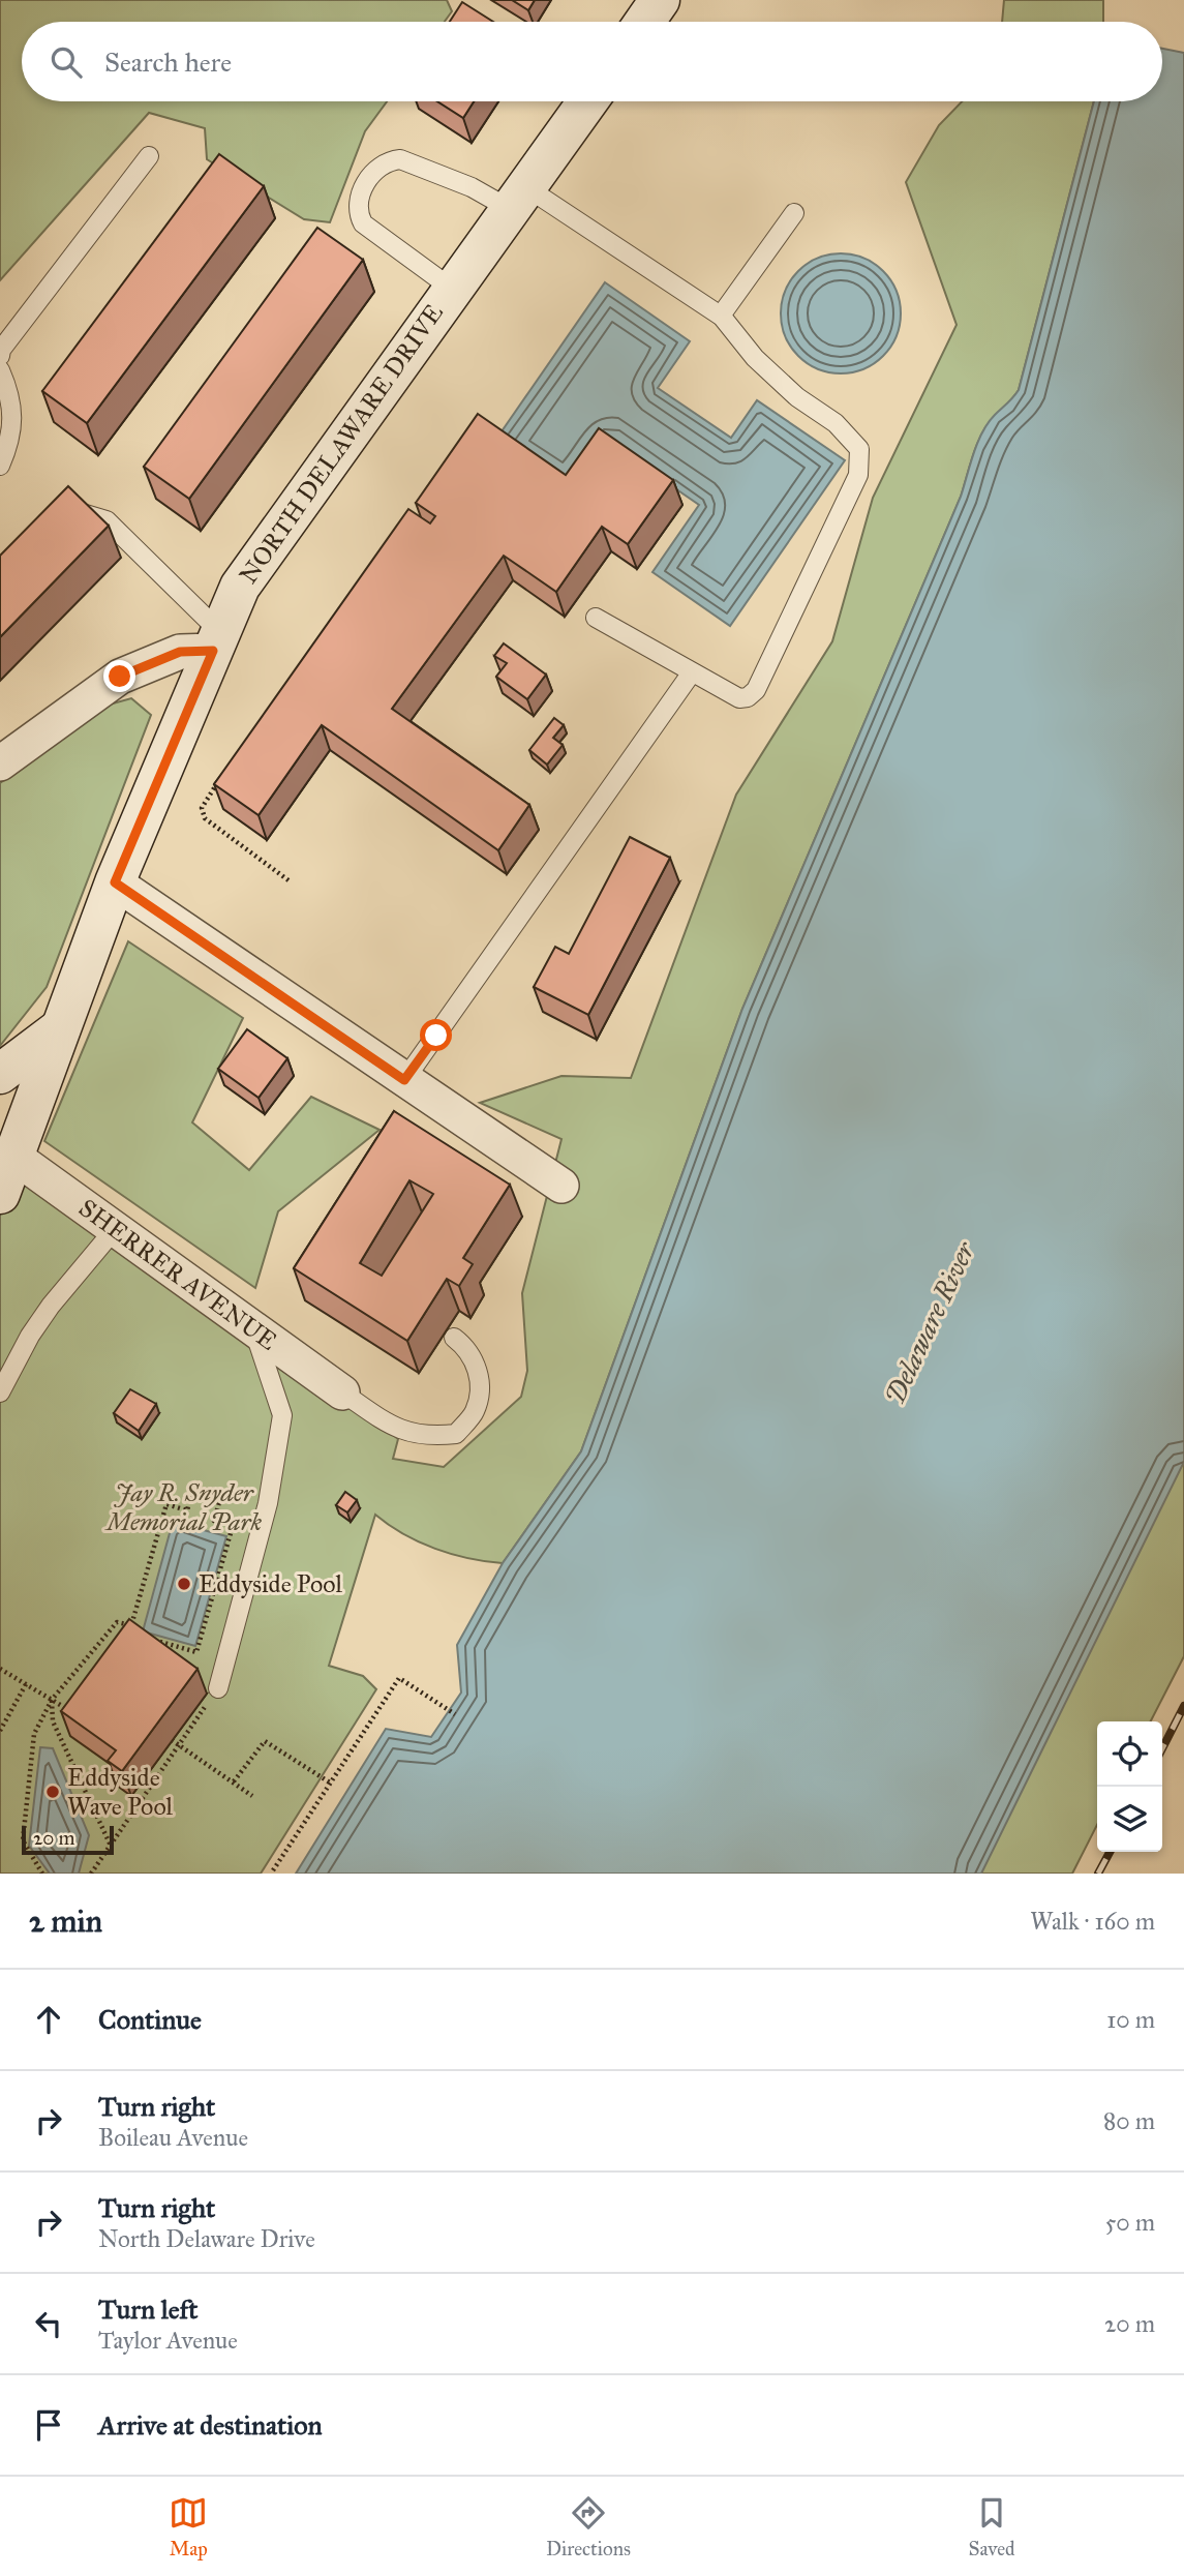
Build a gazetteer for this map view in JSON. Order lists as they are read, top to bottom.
{
  "streets": {
    "main road": ["NORTH DELAWARE DRIVE"],
    "street": ["SHERRER AVENUE"]
  },
  "crossings": [
    ["NORTH DELAWARE DRIVE", "SHERRER AVENUE"]
  ],
  "water": ["Delaware River"],
  "parks": ["Jay R. Snyder Memorial Park"],
  "places": ["Eddyside Pool", "Eddyside Wave Pool"],
  "scale_bar": "20 m",
  "page": {
    "search": "Search here",
    "scale": "20 m",
    "heading": ["2 min", "Walk · 160 m"],
    "list": [
      ["Continue", "10 m"],
      ["Turn right", "Boileau Avenue", "80 m"],
      ["Turn right", "North Delaware Drive", "50 m"],
      ["Turn left", "Taylor Avenue", "20 m"],
      "Arrive at destination"
    ],
    "nav": ["Map", "Directions", "Saved"]
  }
}
